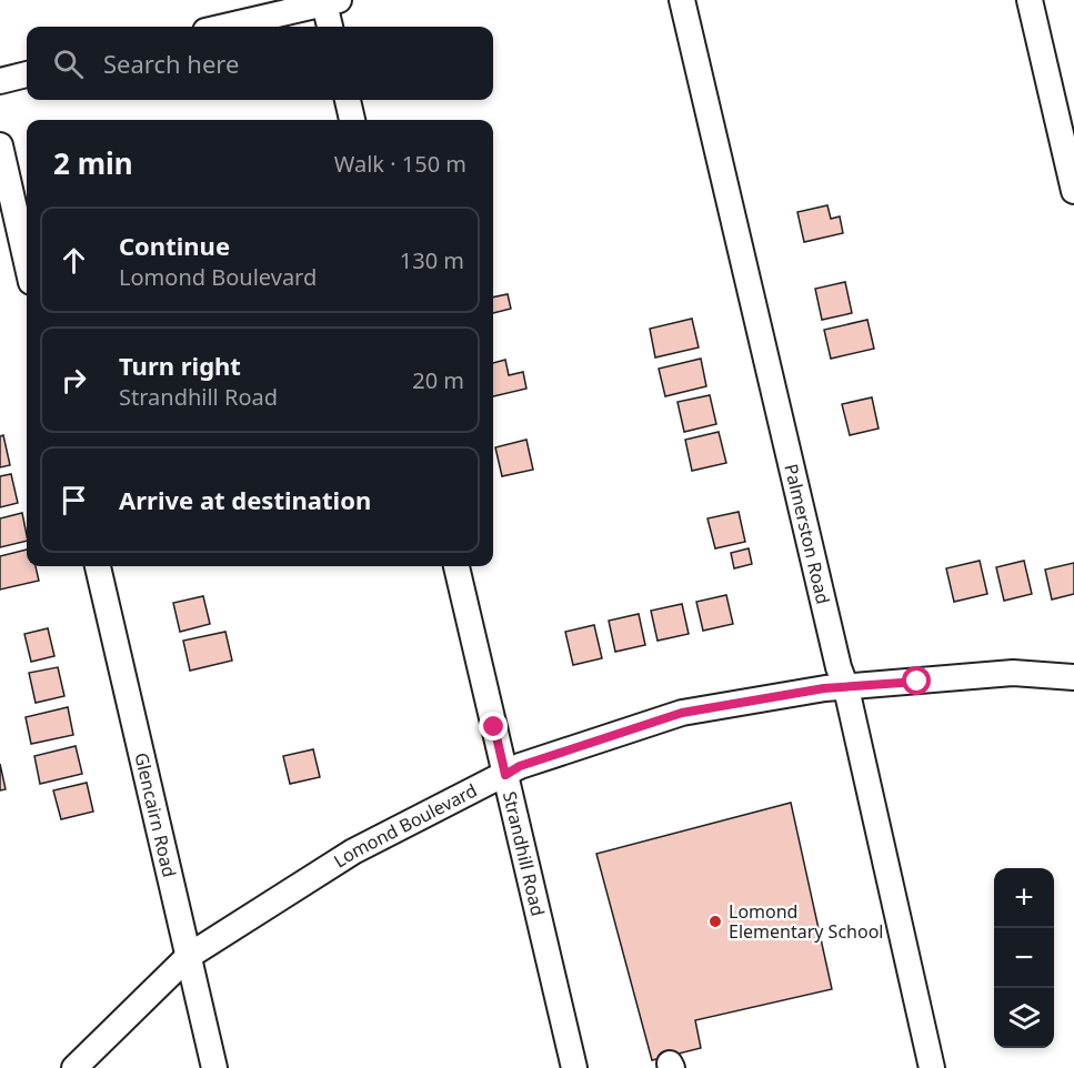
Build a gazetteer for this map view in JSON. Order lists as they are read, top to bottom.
{
  "streets": {
    "street": [
      "Palmerston Road",
      "Glencairn Road",
      "Lomond Boulevard",
      "Strandhill Road"
    ]
  },
  "crossings": [
    ["Palmerston Road", "Lomond Boulevard"],
    ["Glencairn Road", "Lomond Boulevard"],
    ["Lomond Boulevard", "Strandhill Road"]
  ],
  "places": ["Lomond Elementary School"],
  "page": {
    "search": "Search here",
    "heading": ["2 min", "Walk · 150 m"],
    "list": [
      ["Continue", "Lomond Boulevard", "130 m"],
      ["Turn right", "Strandhill Road", "20 m"],
      "Arrive at destination"
    ],
    "map_buttons": ["+", "−"]
  }
}
